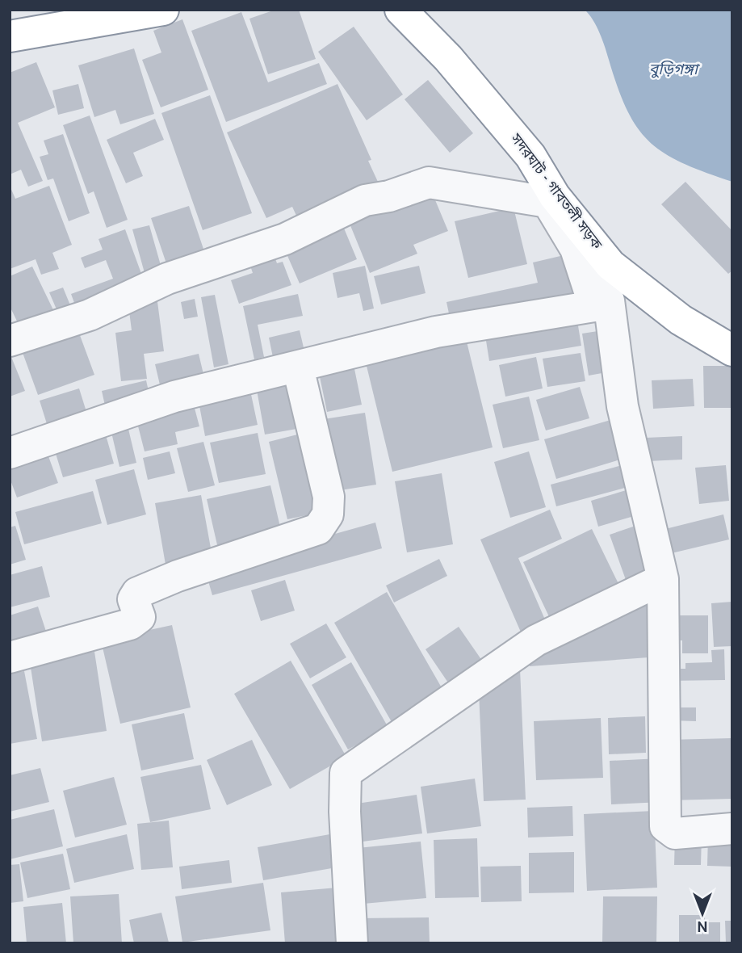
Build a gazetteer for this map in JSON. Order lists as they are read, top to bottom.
{
  "streets": {
    "highway": ["সদরঘাট - গাবতলী সড়ক"]
  },
  "water": ["বুড়িগঙ্গা"],
  "north": "bottom"
}
